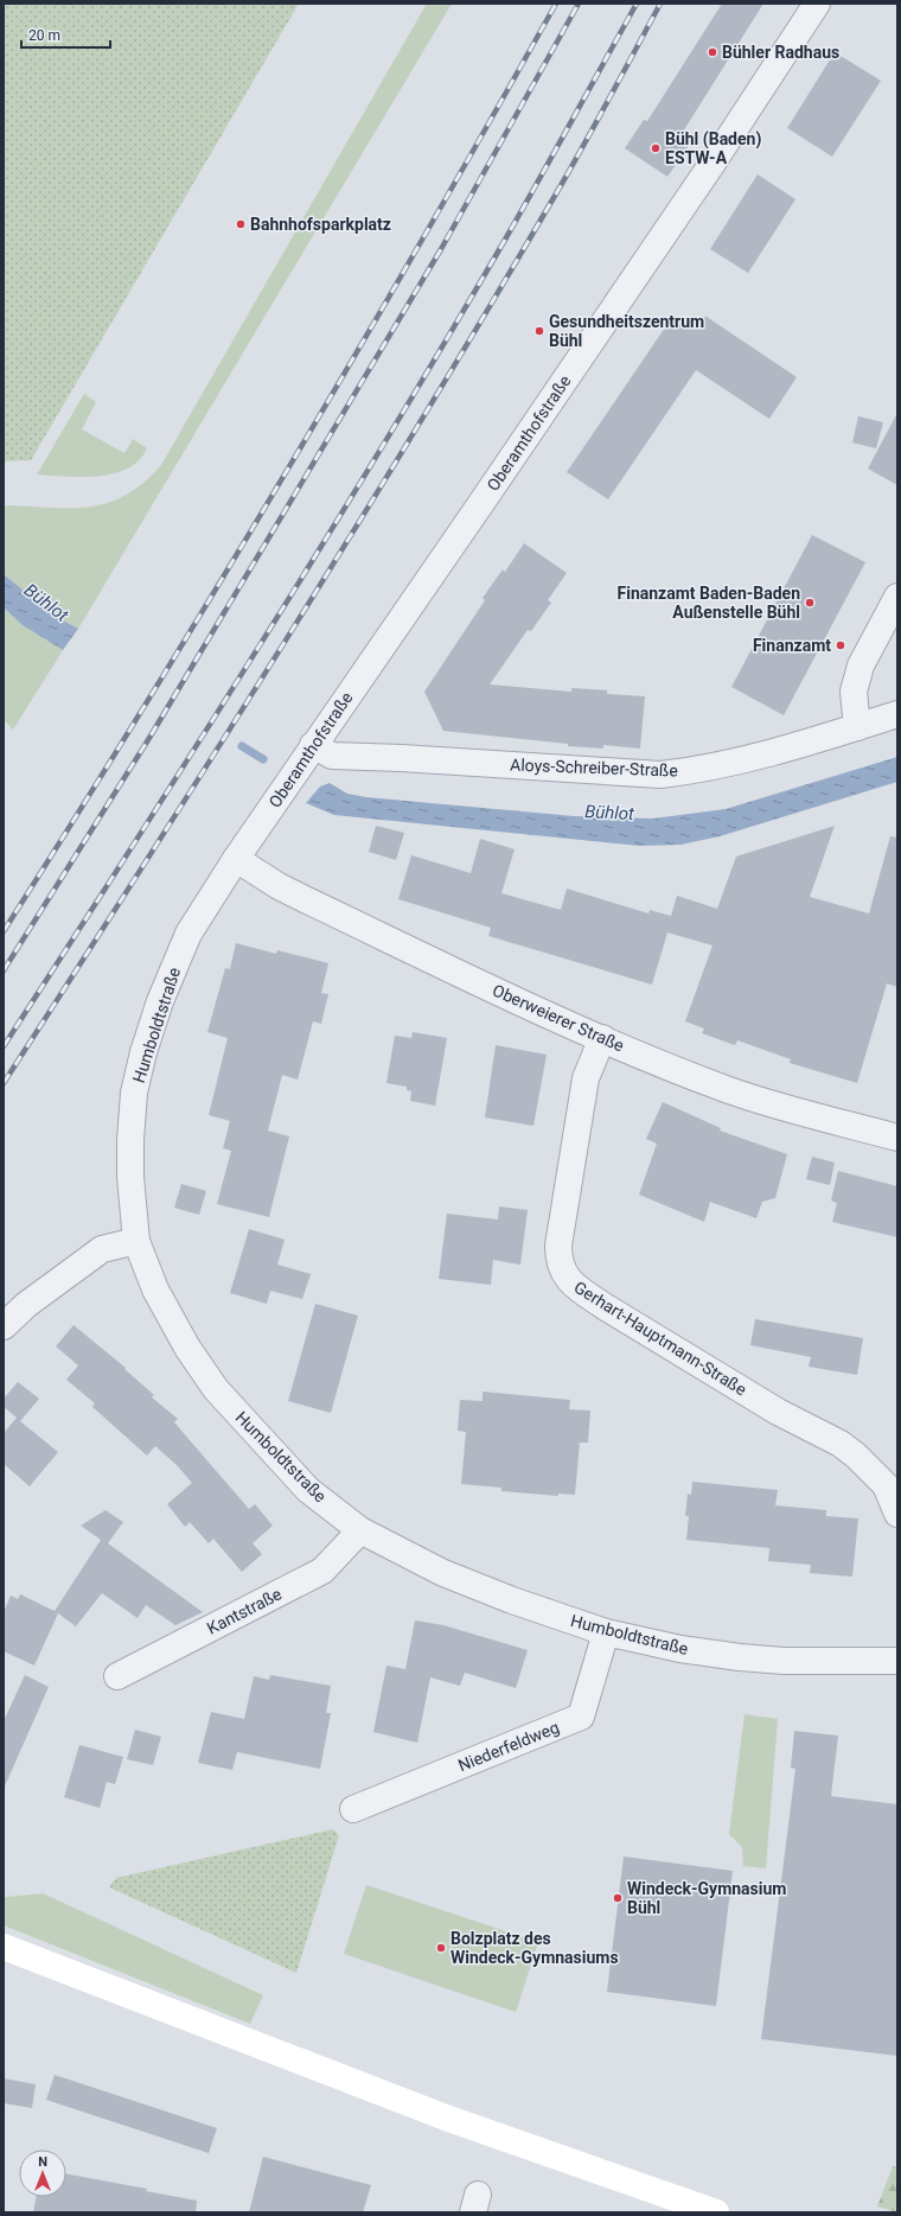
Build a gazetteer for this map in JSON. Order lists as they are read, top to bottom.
{
  "streets": {
    "street": [
      "Oberamthofstraße",
      "Aloys-Schreiber-Straße",
      "Oberweierer Straße",
      "Humboldtstraße",
      "Gerhart-Hauptmann-Straße",
      "Kantstraße",
      "Niederfeldweg"
    ]
  },
  "crossings": [
    ["Oberamthofstraße", "Aloys-Schreiber-Straße"],
    ["Oberamthofstraße", "Oberweierer Straße"],
    ["Oberamthofstraße", "Humboldtstraße"],
    ["Oberweierer Straße", "Humboldtstraße"],
    ["Oberweierer Straße", "Gerhart-Hauptmann-Straße"],
    ["Humboldtstraße", "Kantstraße"],
    ["Humboldtstraße", "Niederfeldweg"]
  ],
  "water": ["Bühlot"],
  "places": [
    "Bühler Radhaus",
    "Bühl (Baden) ESTW-A",
    "Bahnhofsparkplatz",
    "Gesundheitszentrum Bühl",
    "Finanzamt Baden-Baden Außenstelle Bühl",
    "Finanzamt",
    "Windeck-Gymnasium Bühl",
    "Bolzplatz des Windeck-Gymnasiums"
  ],
  "scale_bar": "20 m",
  "north": "top"
}
